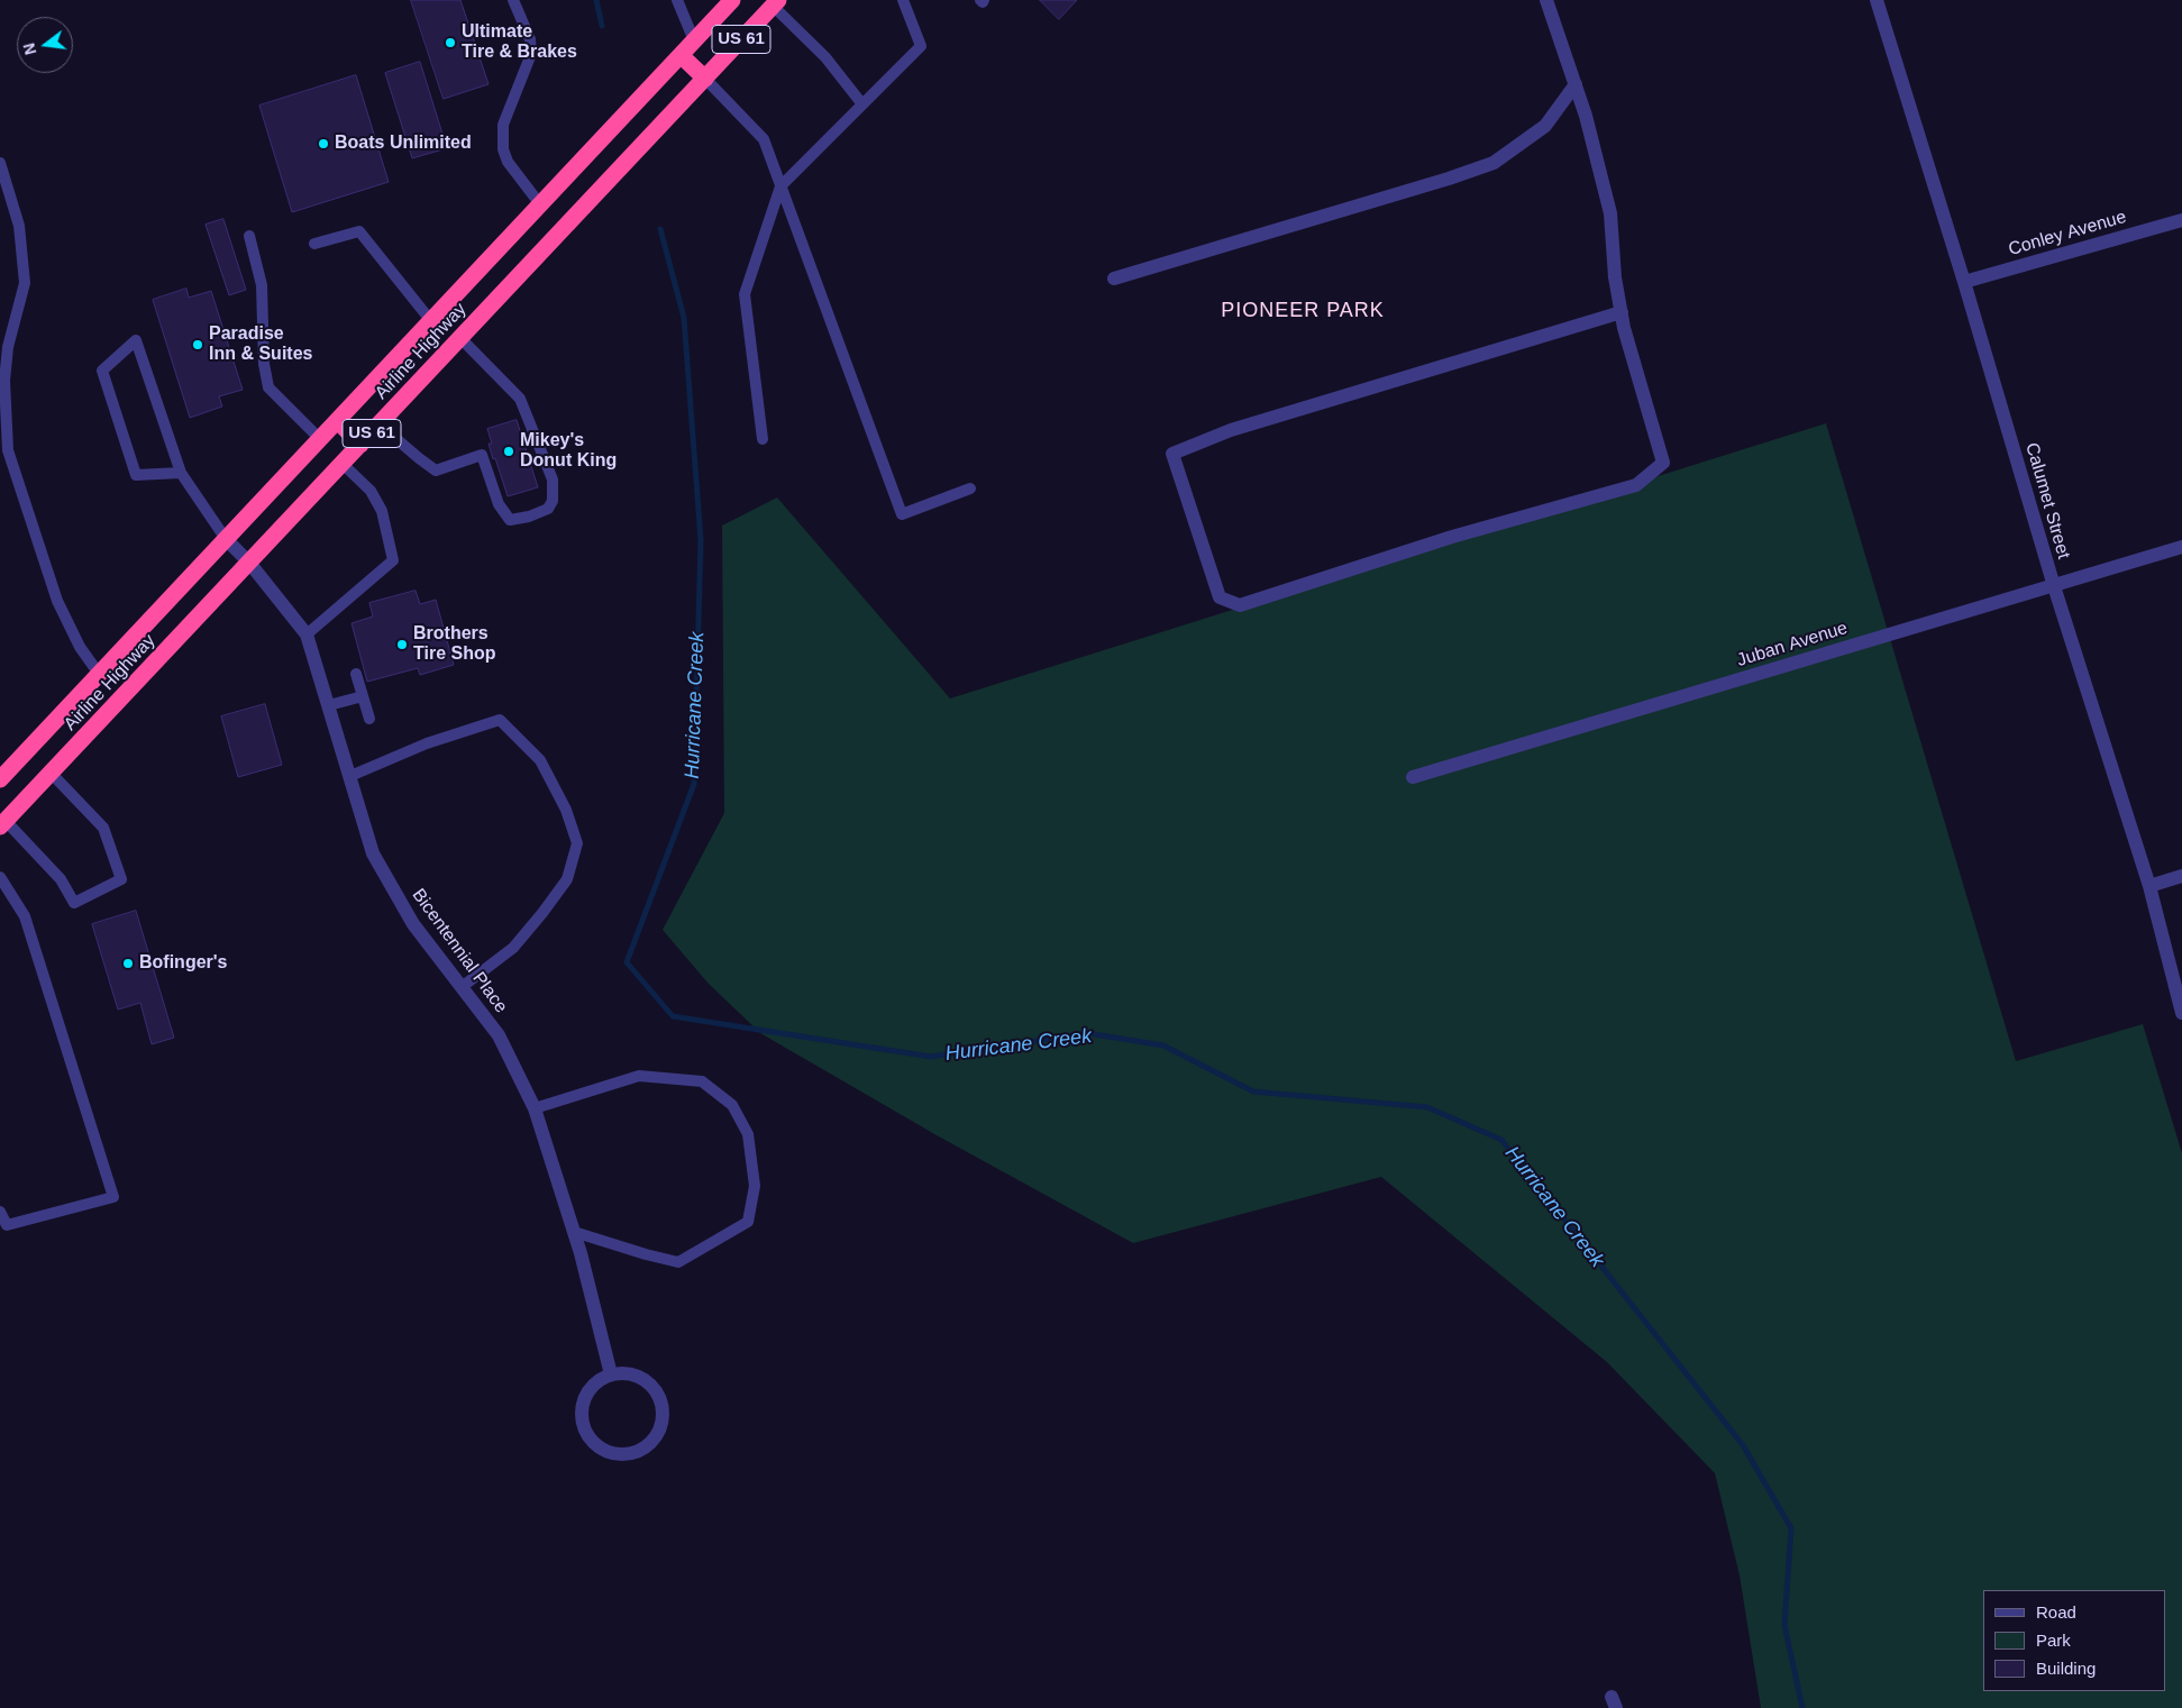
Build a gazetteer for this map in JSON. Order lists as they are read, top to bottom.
{
  "streets": {
    "highway": ["US 61", "Airline Highway"],
    "street": [
      "Conley Avenue",
      "Calumet Street",
      "Juban Avenue",
      "Bicentennial Place"
    ]
  },
  "crossings": [
    ["Conley Avenue", "Calumet Street"],
    ["Airline Highway", "Bicentennial Place"],
    ["Calumet Street", "Juban Avenue"]
  ],
  "districts": ["PIONEER PARK"],
  "water": ["Hurricane Creek"],
  "places": [
    "Ultimate Tire & Brakes",
    "Boats Unlimited",
    "Paradise Inn & Suites",
    "Mikey's Donut King",
    "Brothers Tire Shop",
    "Bofinger's"
  ],
  "legend": ["Road", "Park", "Building"],
  "north": "left"
}
